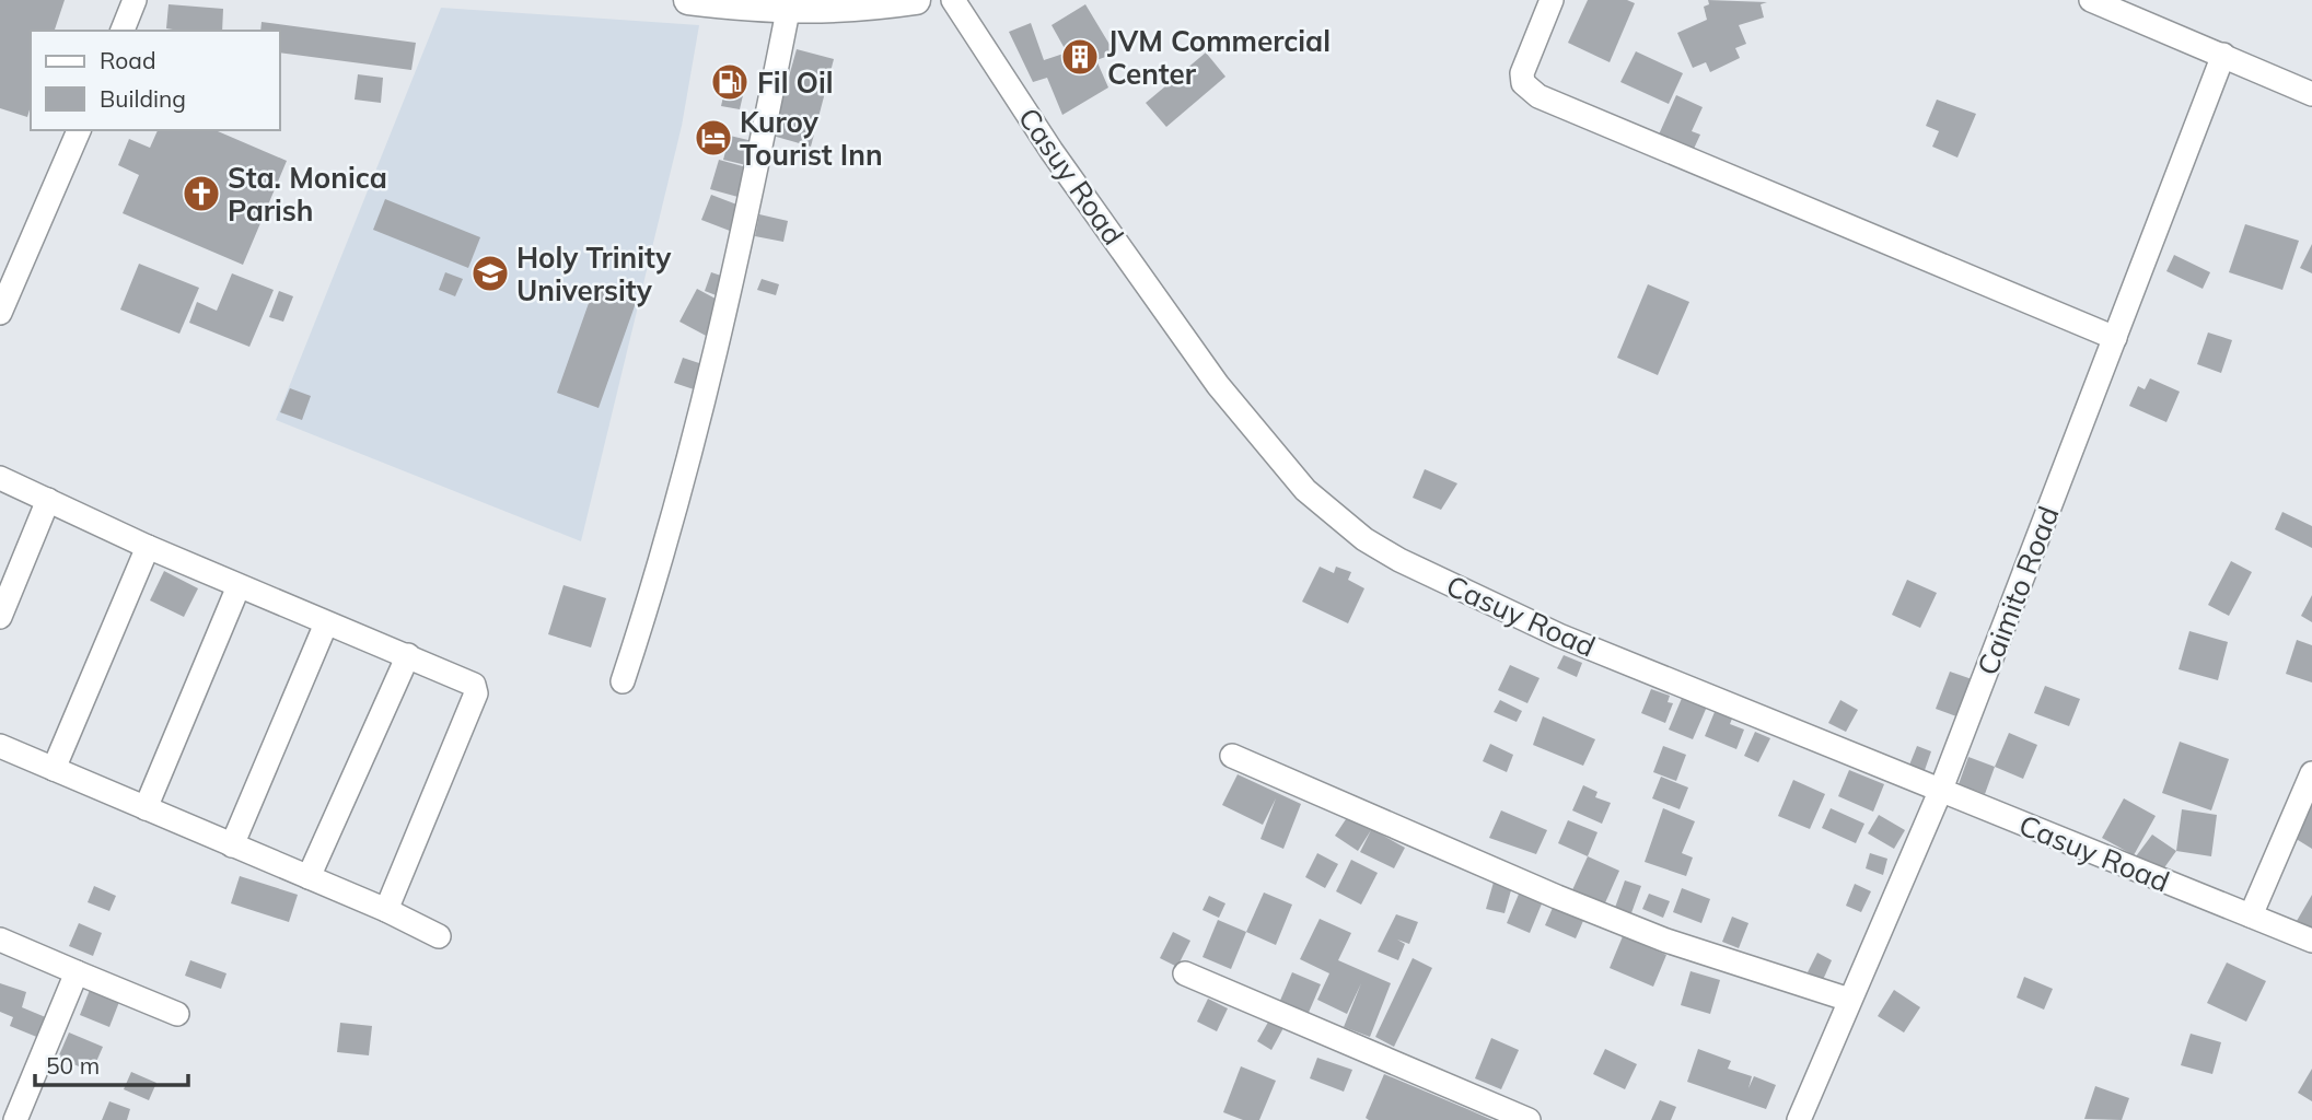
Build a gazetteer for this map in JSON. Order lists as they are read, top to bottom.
{
  "streets": {
    "street": ["Casuy Road", "Caimito Road"]
  },
  "crossings": [
    ["Casuy Road", "Caimito Road"]
  ],
  "places": {
    "building": ["JVM Commercial Center"],
    "fuel station": ["Fil Oil"],
    "hotel": ["Kuroy Tourist Inn"],
    "church": ["Sta. Monica Parish"],
    "school or university": ["Holy Trinity University"]
  },
  "legend": ["Road", "Building"],
  "scale_bar": "50 m"
}
